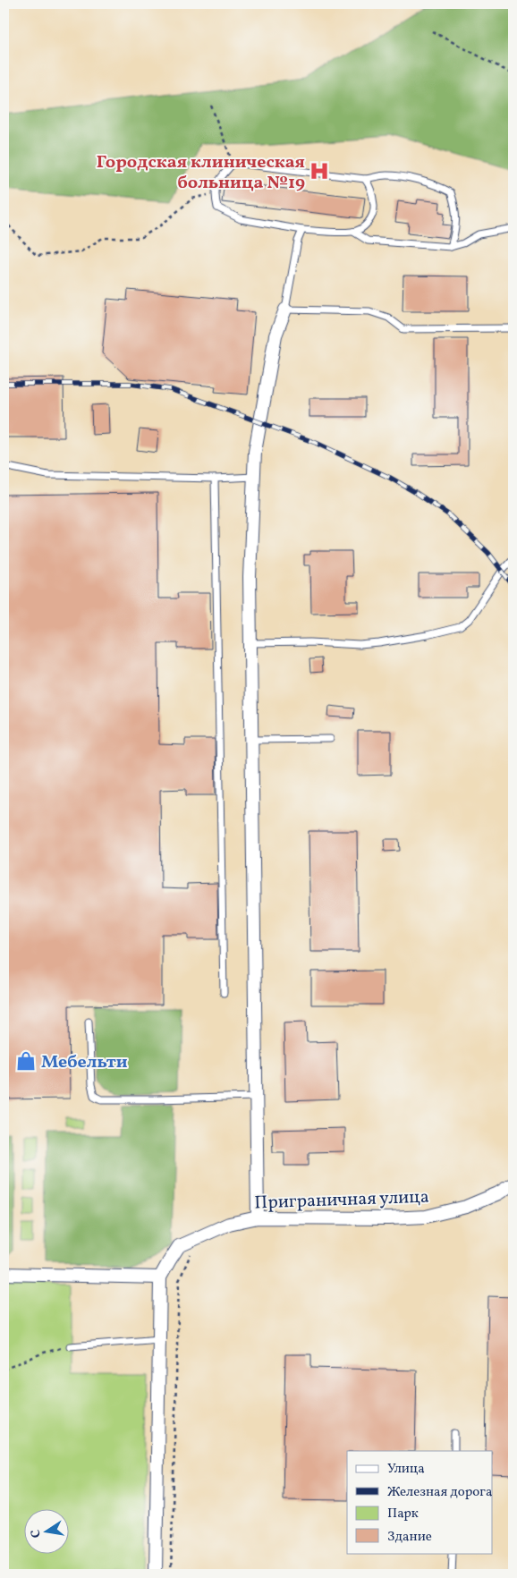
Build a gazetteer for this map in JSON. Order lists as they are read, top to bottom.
{
  "streets": {
    "street": ["Приграничная улица"]
  },
  "places": {
    "hospital": ["Городская клиническая больница №19"],
    "shop": ["Мебельти"]
  },
  "legend": [
    "Улица",
    "Железная дорога",
    "Парк",
    "Здание"
  ],
  "north": "left"
}
